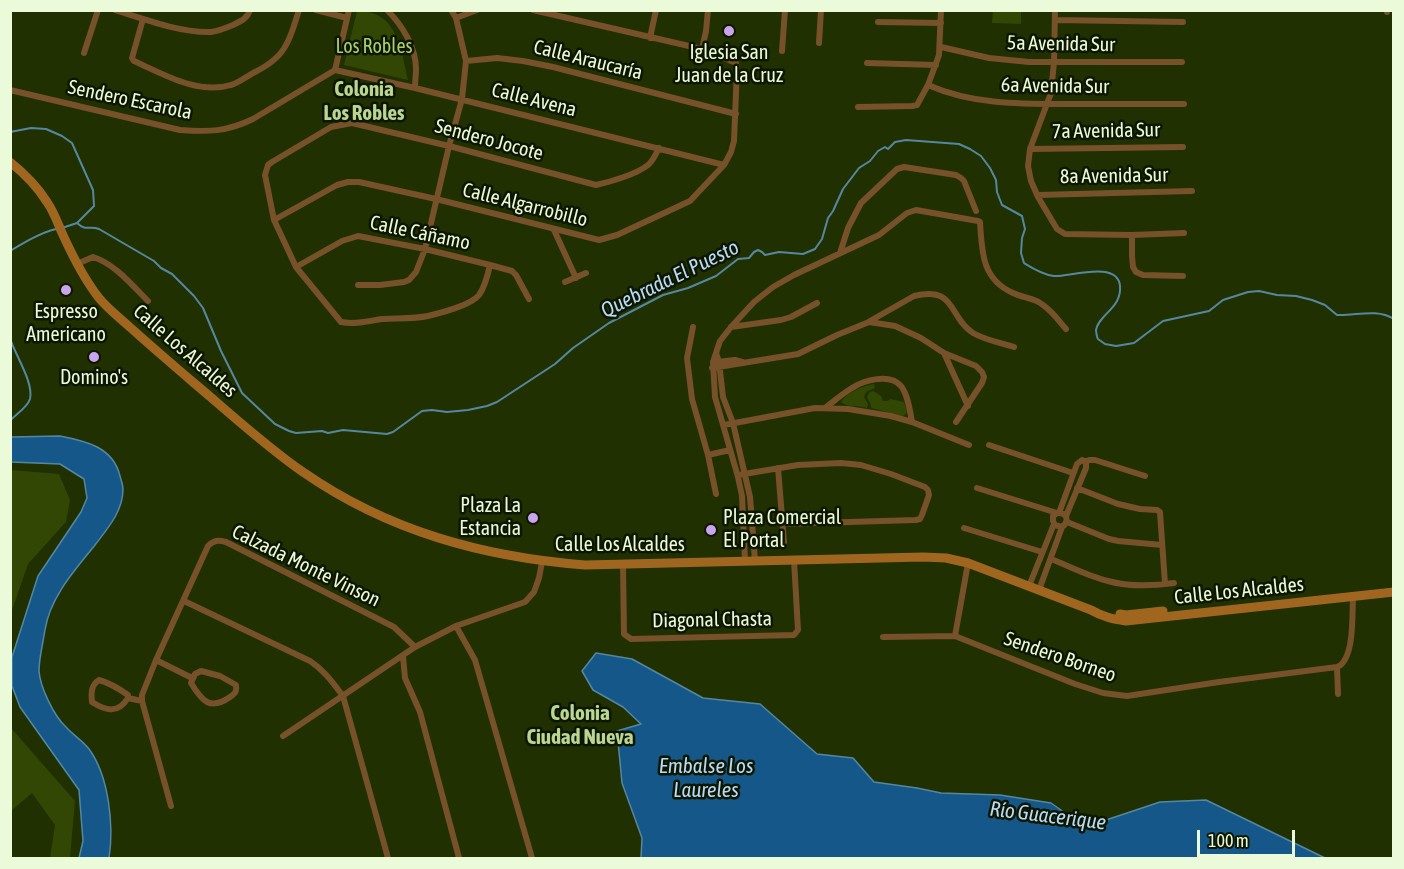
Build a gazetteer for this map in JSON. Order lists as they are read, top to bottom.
{
  "streets": {
    "main road": ["Calle Los Alcaldes"],
    "street": [
      "5a Avenida Sur",
      "Calle Araucaría",
      "6a Avenida Sur",
      "Sendero Escarola",
      "Calle Avena",
      "7a Avenida Sur",
      "Sendero Jocote",
      "8a Avenida Sur",
      "Calle Algarrobillo",
      "Calle Cáñamo",
      "Calzada Monte Vinson",
      "Diagonal Chasta",
      "Sendero Borneo"
    ]
  },
  "crossings": [
    ["Calle Araucaría", "Calle Algarrobillo"],
    ["Sendero Escarola", "Calle Avena"],
    ["Calle Avena", "Sendero Jocote"],
    ["Calle Avena", "Calle Algarrobillo"],
    ["Sendero Jocote", "Calle Algarrobillo"],
    ["Calle Los Alcaldes", "Diagonal Chasta"]
  ],
  "districts": ["Colonia Los Robles", "Colonia Ciudad Nueva"],
  "water": ["Quebrada El Puesto", "Embalse Los Laureles", "Río Guacerique"],
  "parks": ["Los Robles"],
  "places": [
    "Iglesia San Juan de la Cruz",
    "Espresso Americano",
    "Domino's",
    "Plaza La Estancia",
    "Plaza Comercial El Portal"
  ],
  "scale_bar": "100 m"
}
